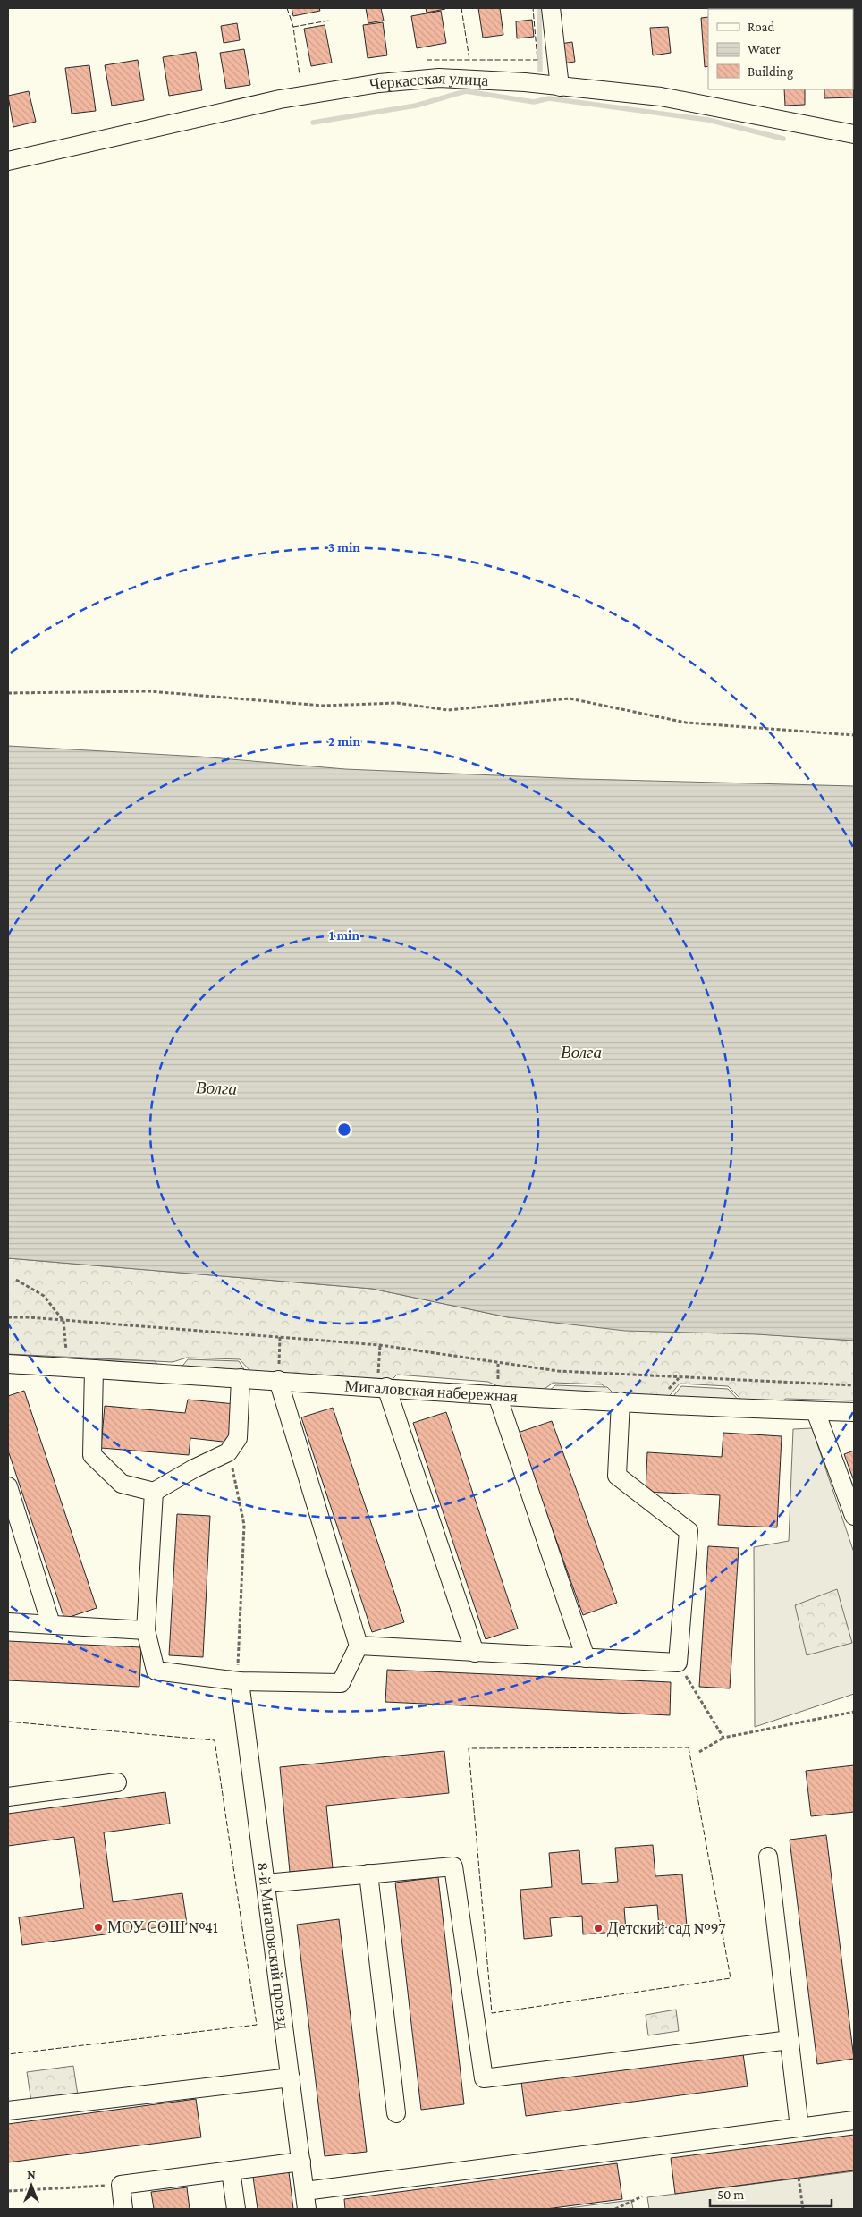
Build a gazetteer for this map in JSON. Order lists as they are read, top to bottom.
{
  "streets": {
    "street": ["Черкасская улица", "Мигаловская набережная", "8-й Мигаловский проезд"]
  },
  "water": ["Волга"],
  "places": ["МОУ СОШ №41", "Детский сад №97"],
  "legend": ["Road", "Water", "Building"],
  "scale_bar": "50 m",
  "north": "top",
  "rings": ["3 min", "2 min", "1 min"]
}
